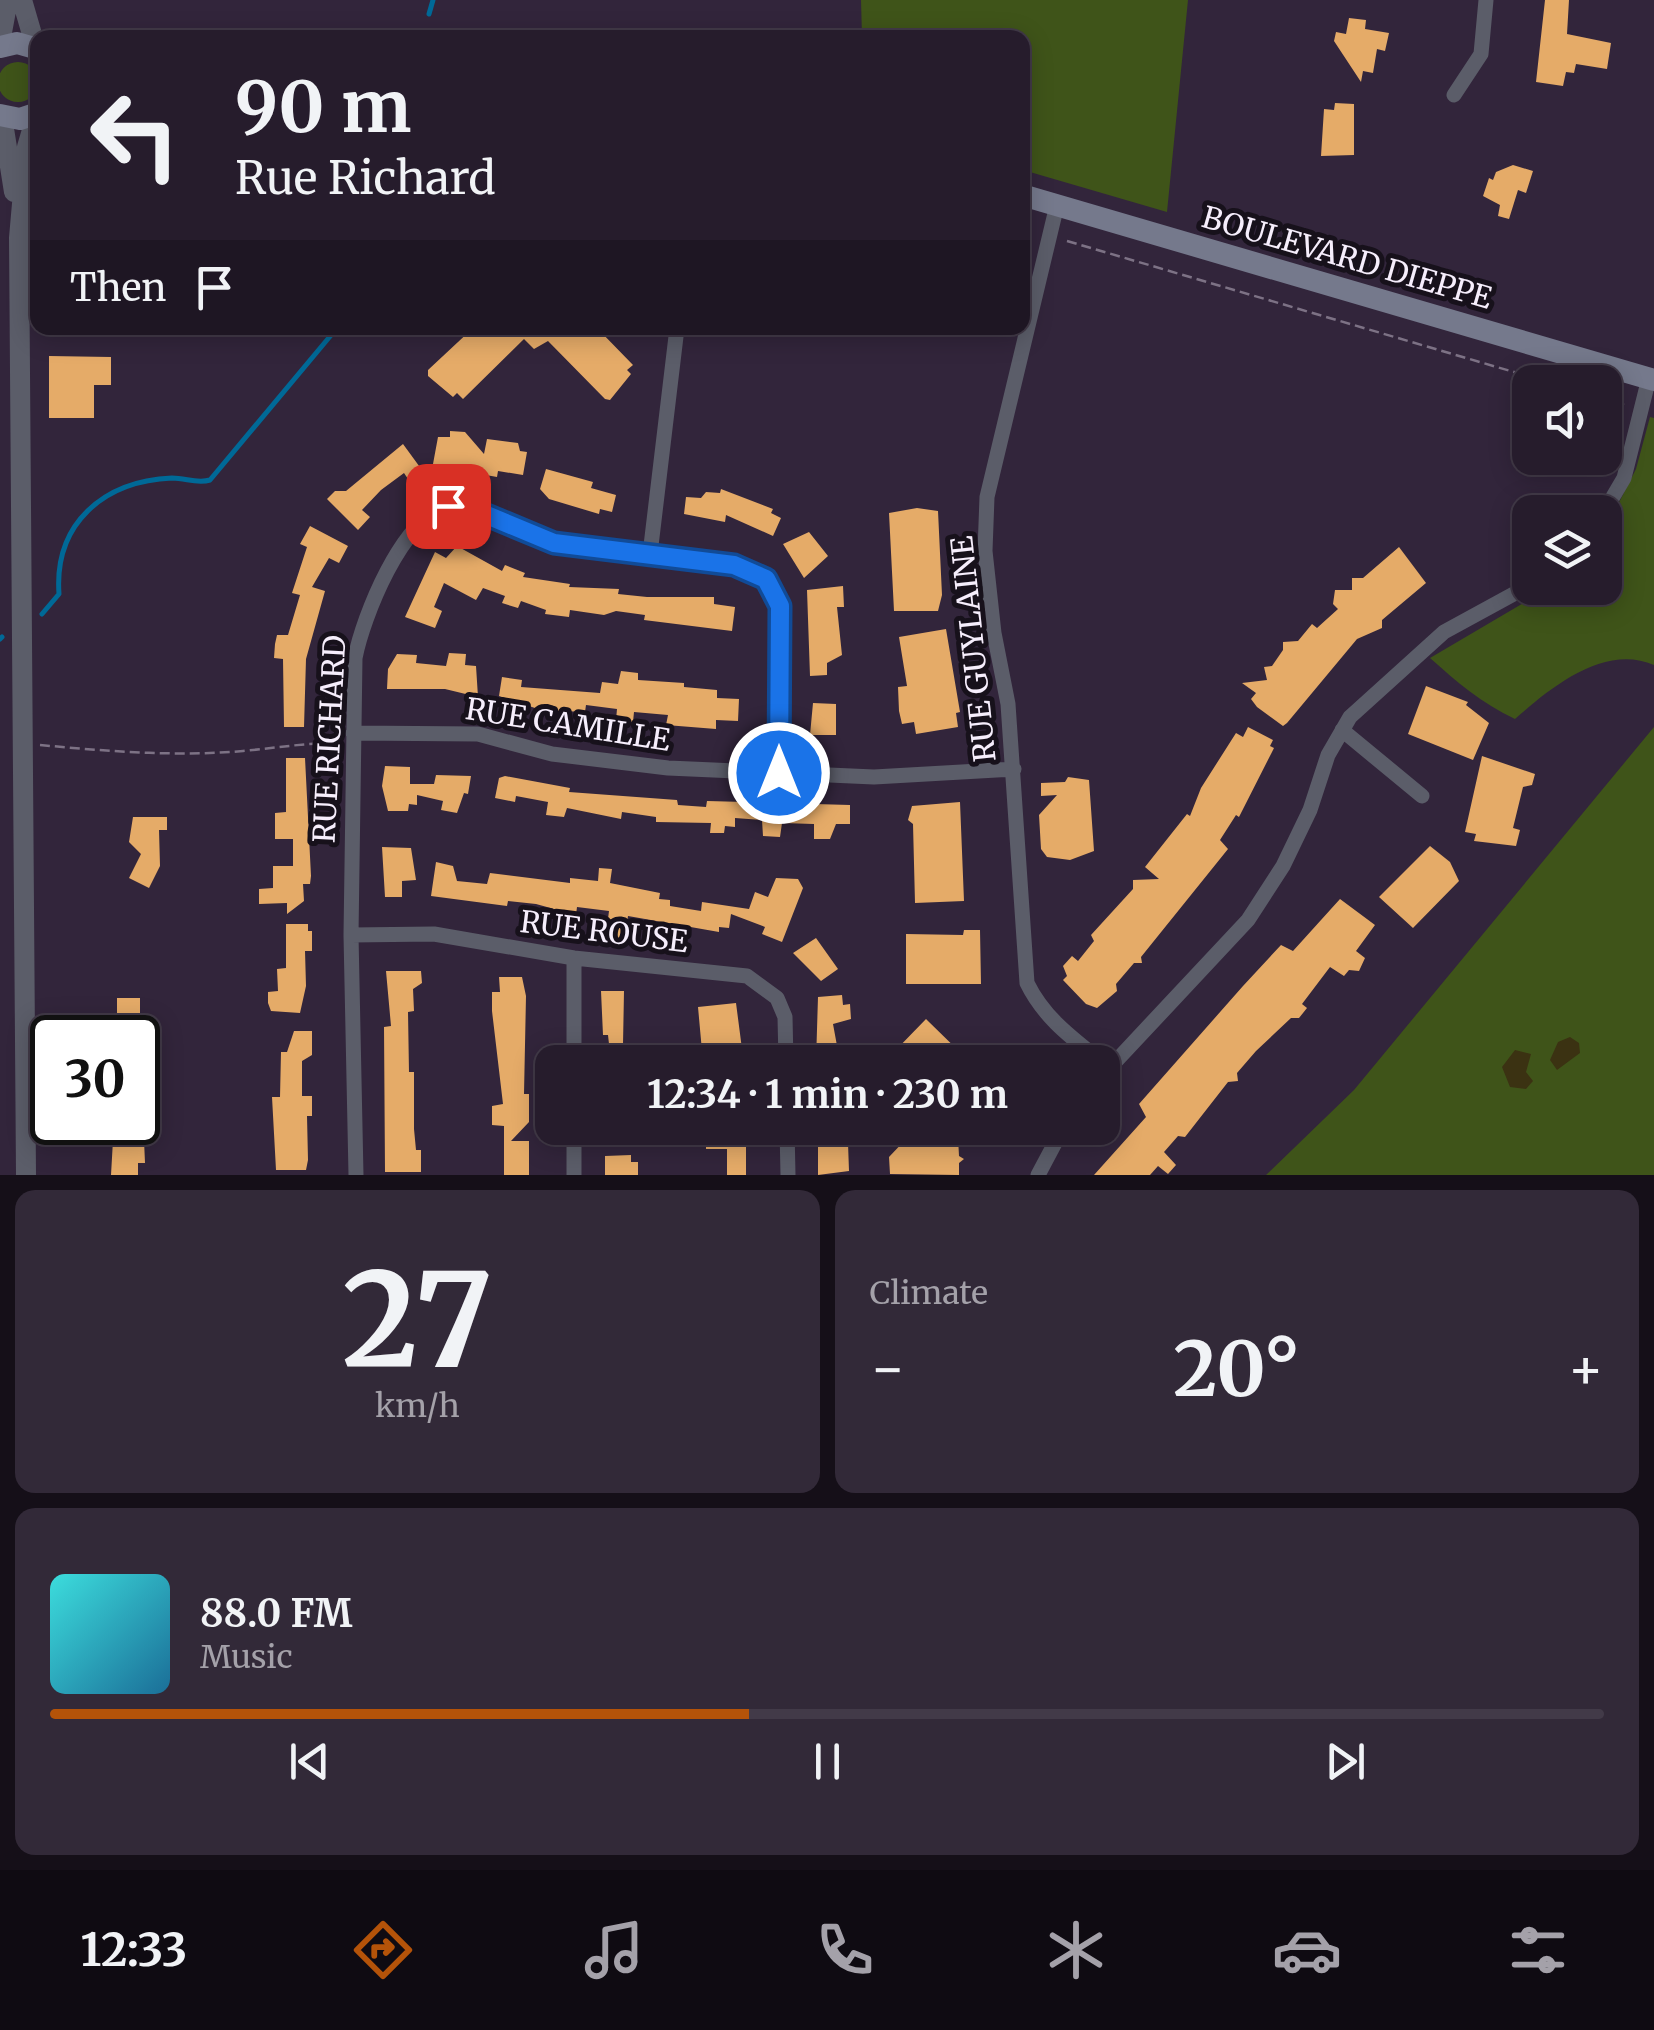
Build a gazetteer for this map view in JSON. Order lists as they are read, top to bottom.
{
  "streets": {
    "main road": ["BOULEVARD DIEPPE"],
    "street": [
      "RUE GUYLAINE",
      "RUE CAMILLE",
      "RUE RICHARD",
      "RUE ROUSE"
    ]
  },
  "crossings": [
    ["BOULEVARD DIEPPE", "RUE GUYLAINE"],
    ["RUE GUYLAINE", "RUE CAMILLE"],
    ["RUE CAMILLE", "RUE RICHARD"],
    ["RUE RICHARD", "RUE ROUSE"]
  ],
  "page": {
    "turn": ["90 m", "Rue Richard"],
    "then": "Then",
    "limit": "30",
    "trip": "12:34 · 1 min · 230 m",
    "tile": [
      ["27", "km/h"],
      "Climate"
    ],
    "heat": ["−", "20°", "+"],
    "song": ["88.0 FM", "Music"],
    "tabs": "12:33"
  }
}
